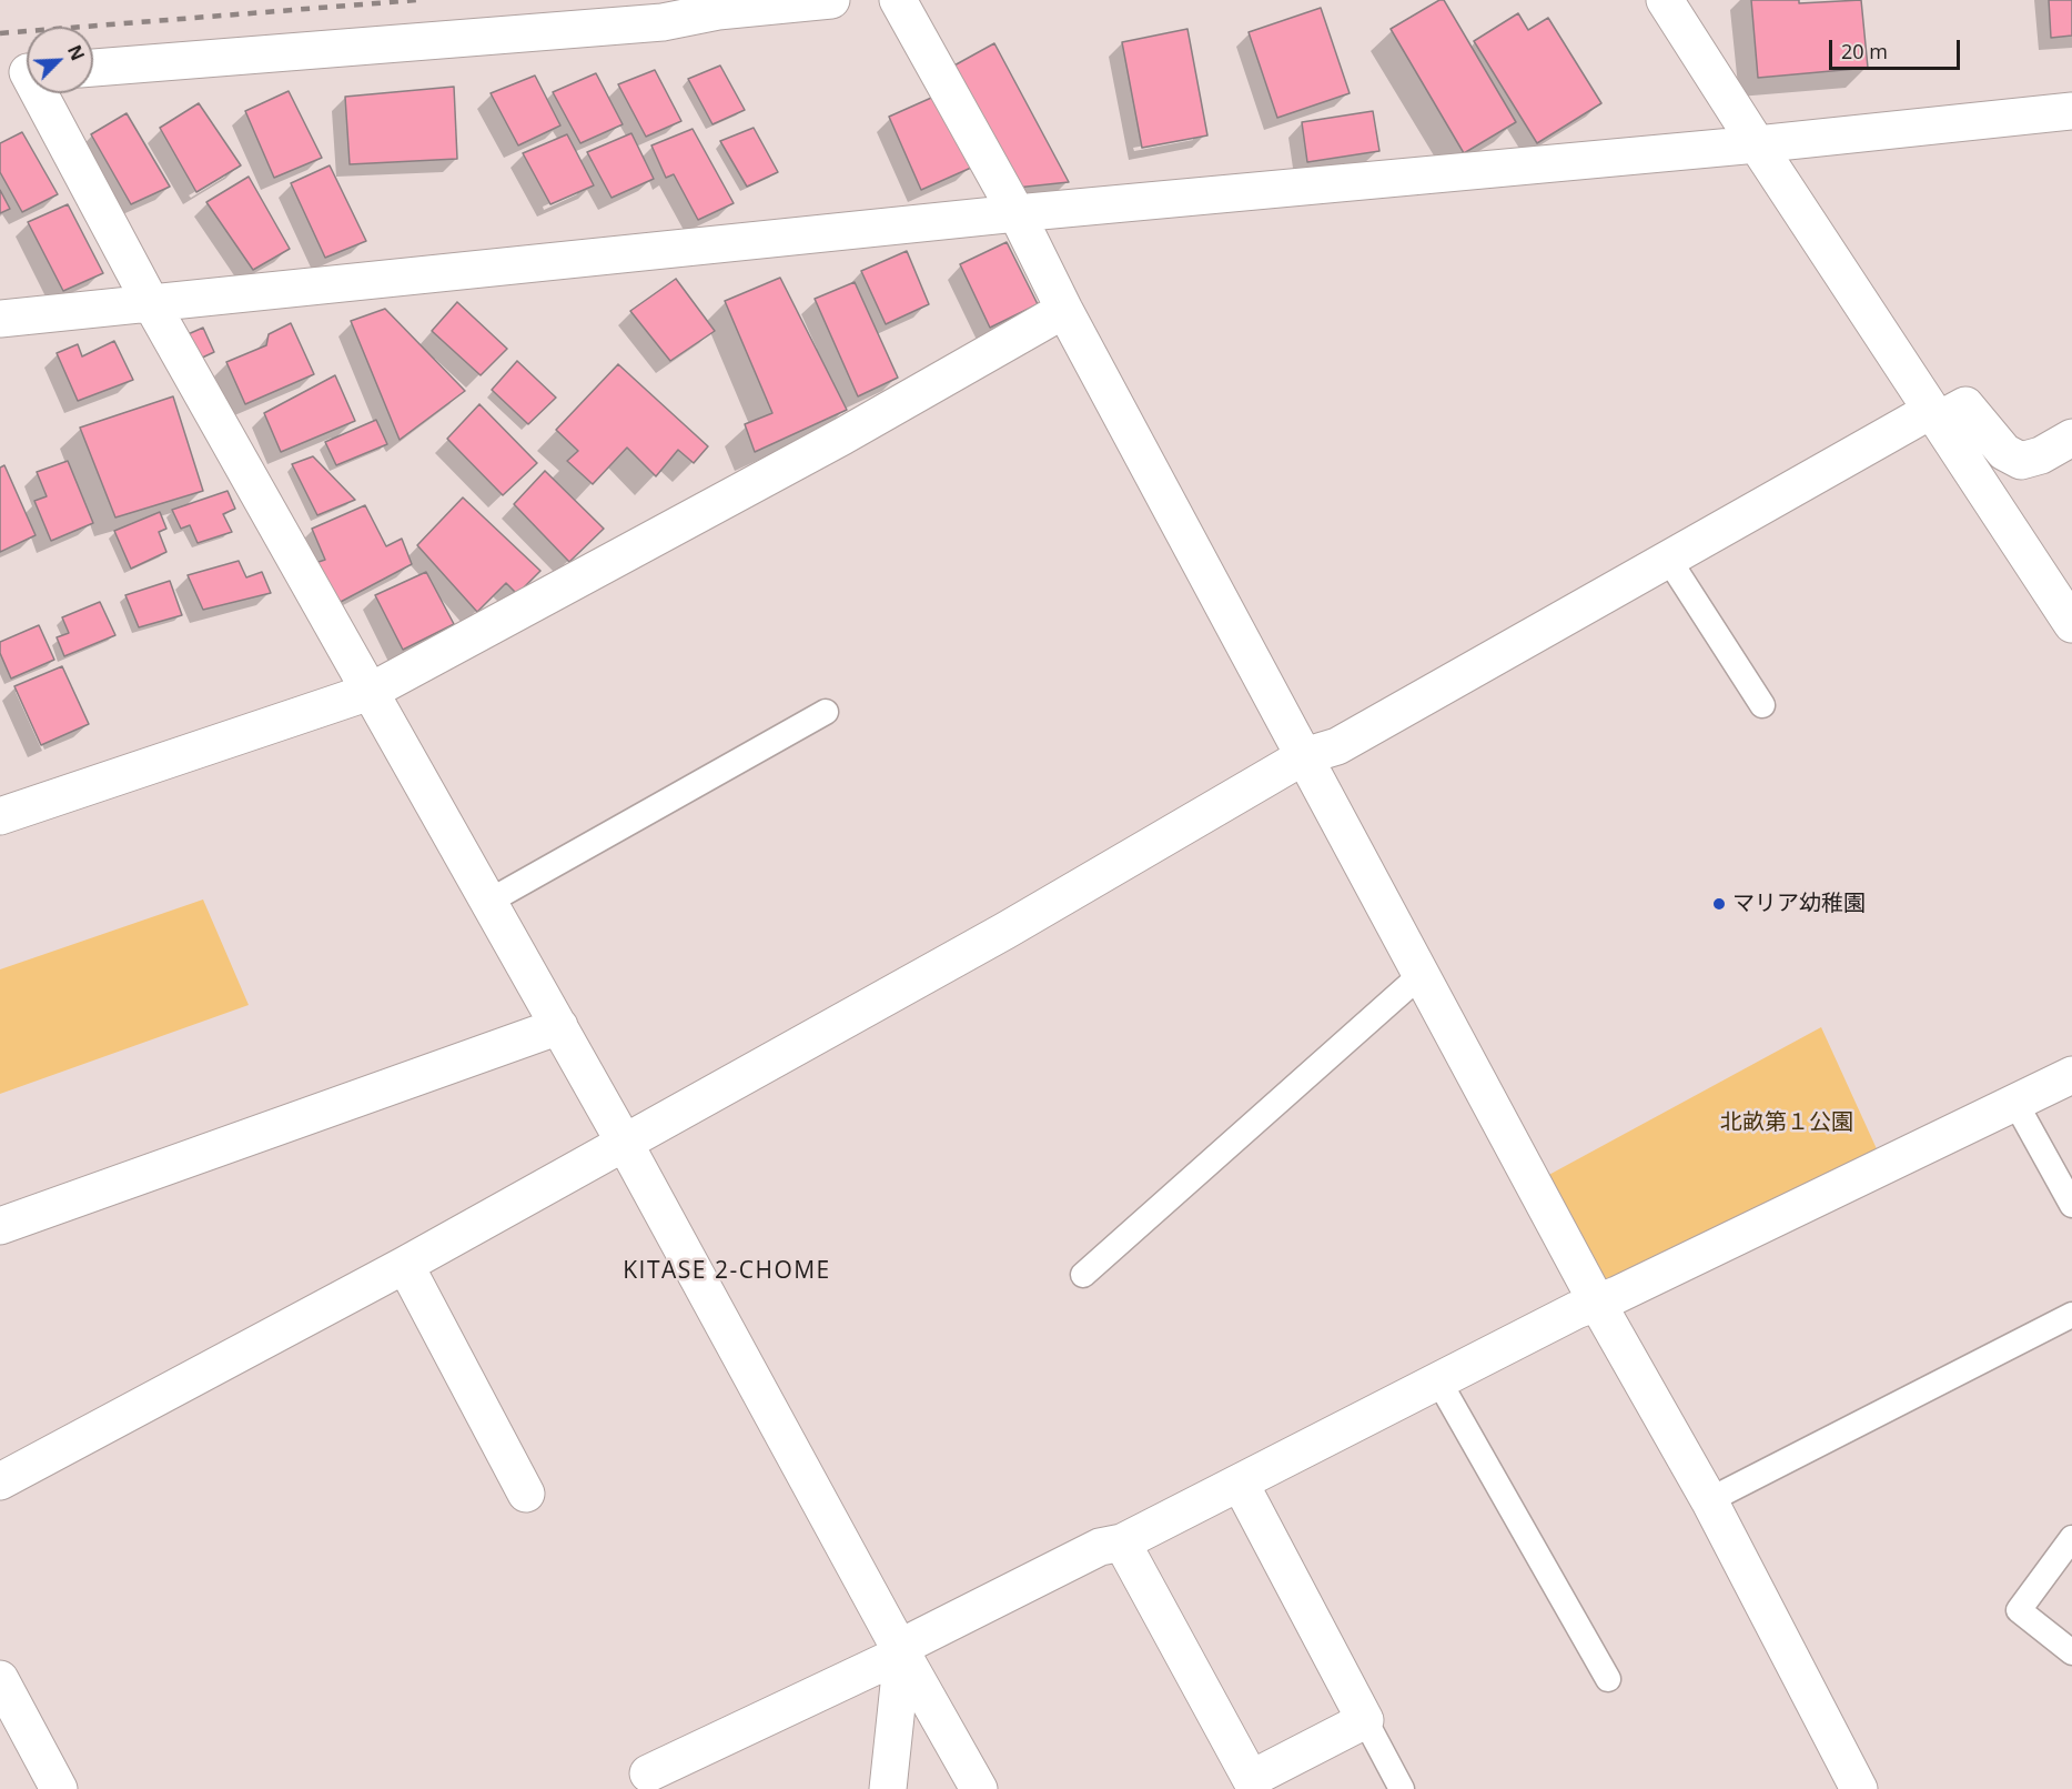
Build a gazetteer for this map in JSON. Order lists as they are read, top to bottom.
{
  "districts": ["KITASE 2-CHOME"],
  "parks": ["北畝第１公園"],
  "places": ["マリア幼稚園"],
  "scale_bar": "20 m",
  "north": "top right"
}
